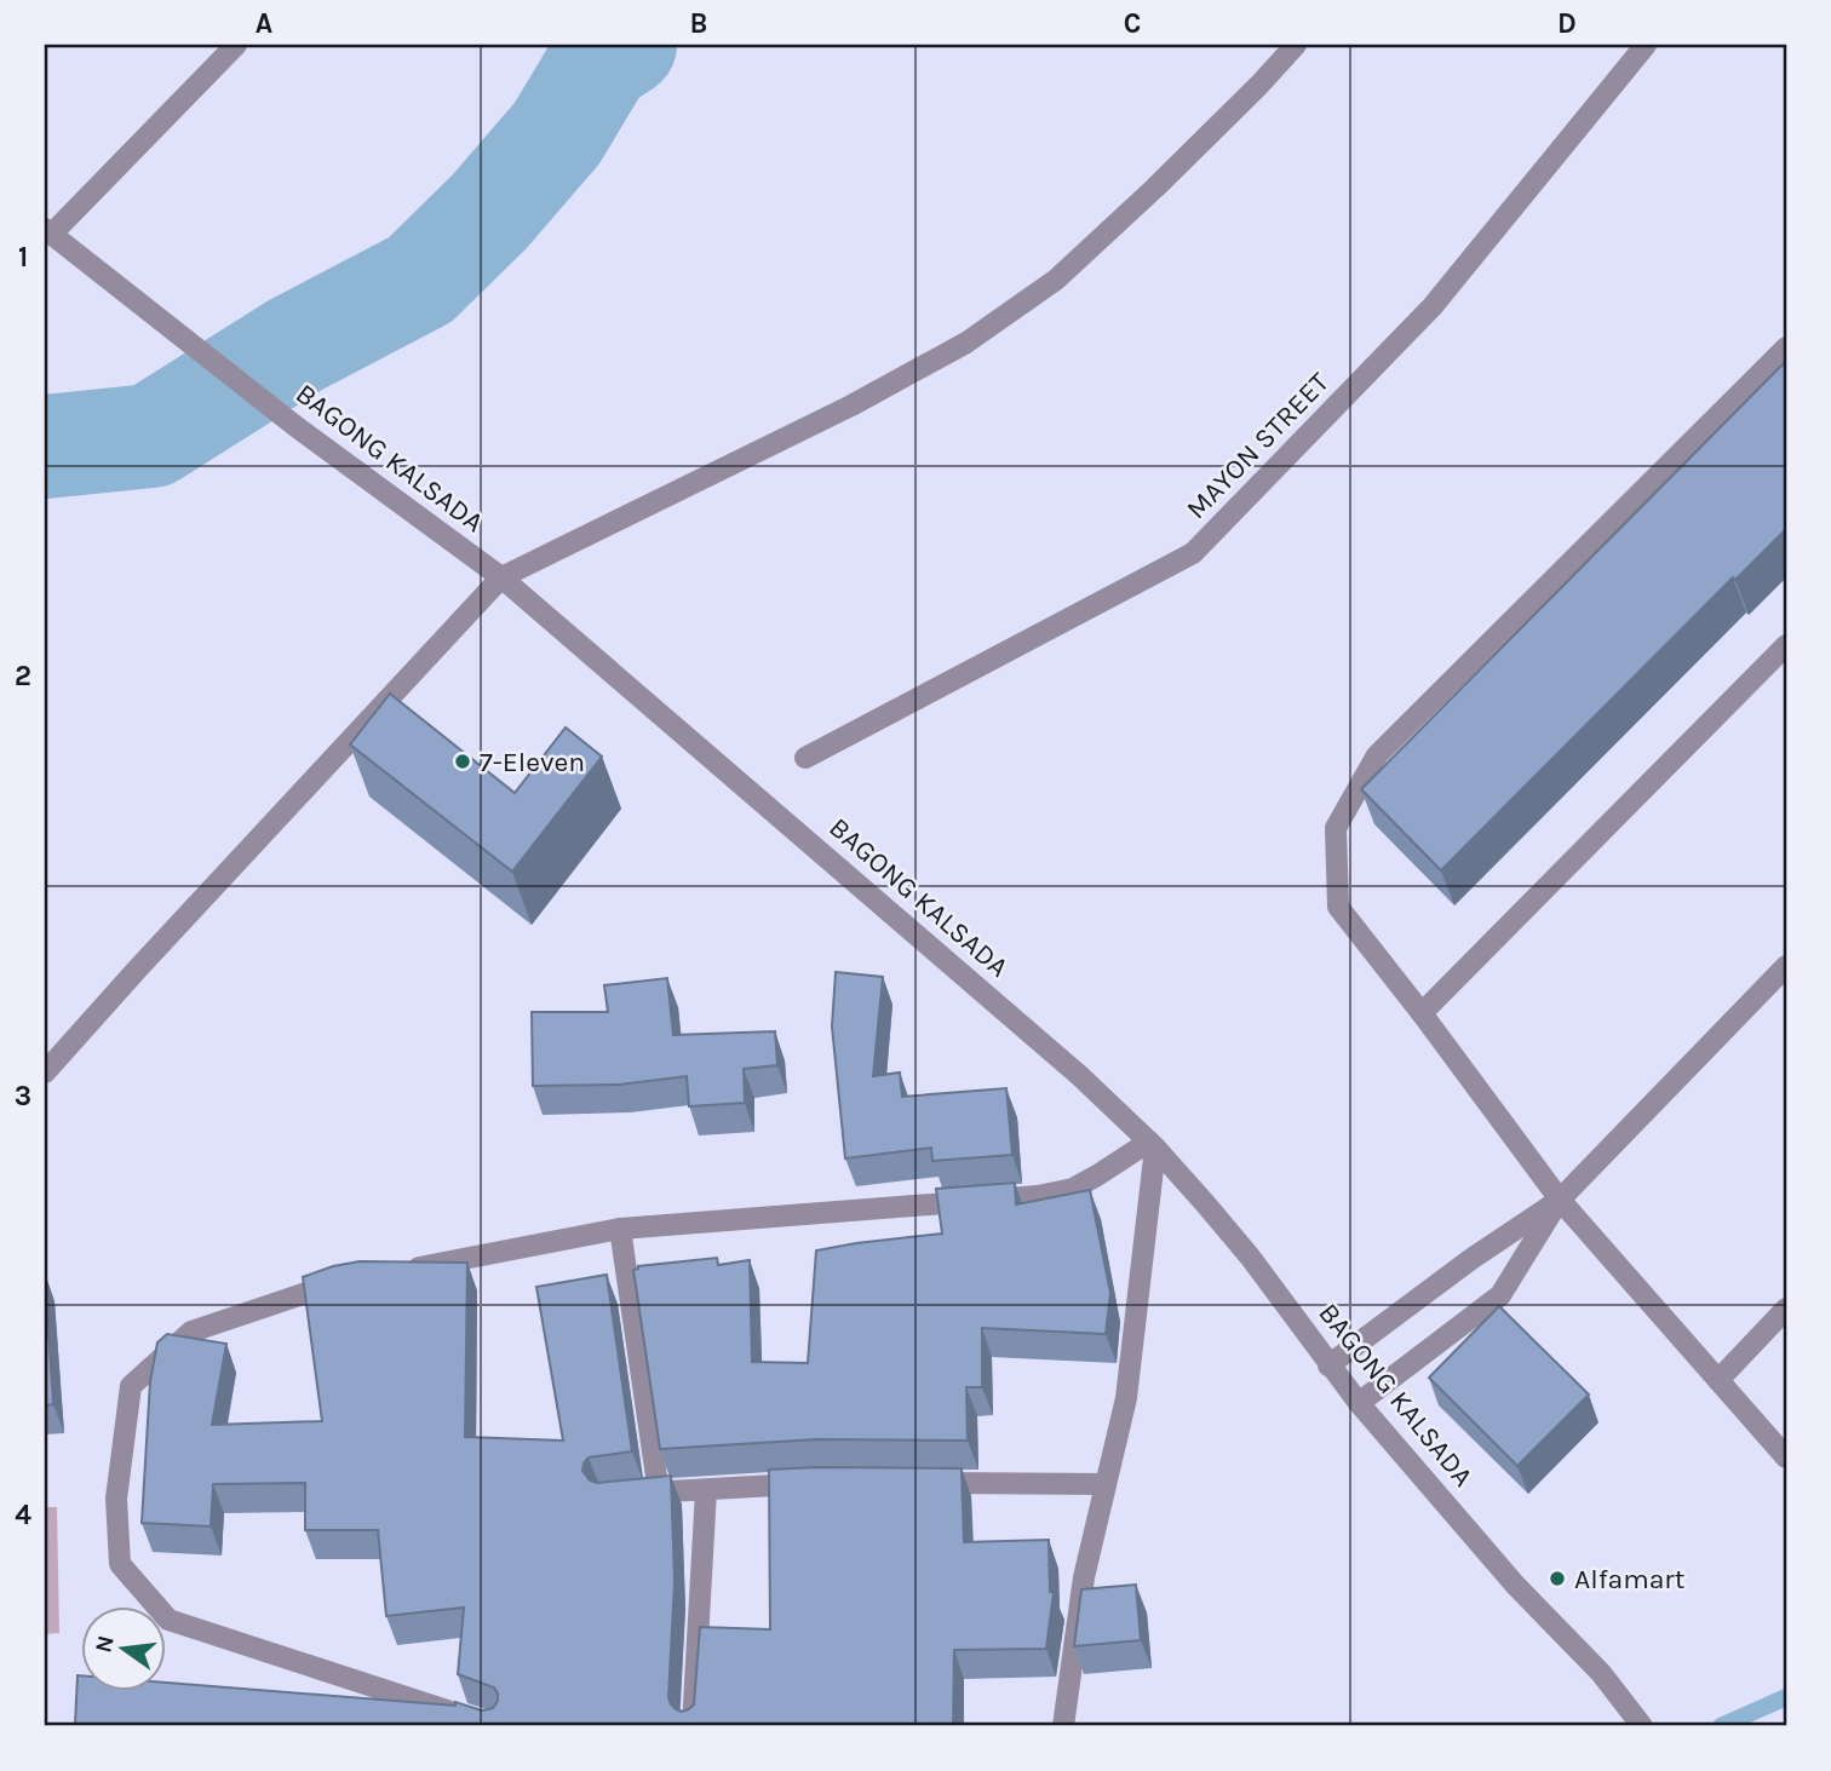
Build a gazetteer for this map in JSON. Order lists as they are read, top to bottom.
{
  "streets": {
    "street": ["MAYON STREET", "BAGONG KALSADA"]
  },
  "places": ["7-Eleven", "Alfamart"],
  "north": "left",
  "grid": {
    "columns": [
      "A",
      "B",
      "C",
      "D"
    ],
    "rows": [
      "1",
      "2",
      "3",
      "4"
    ]
  }
}
